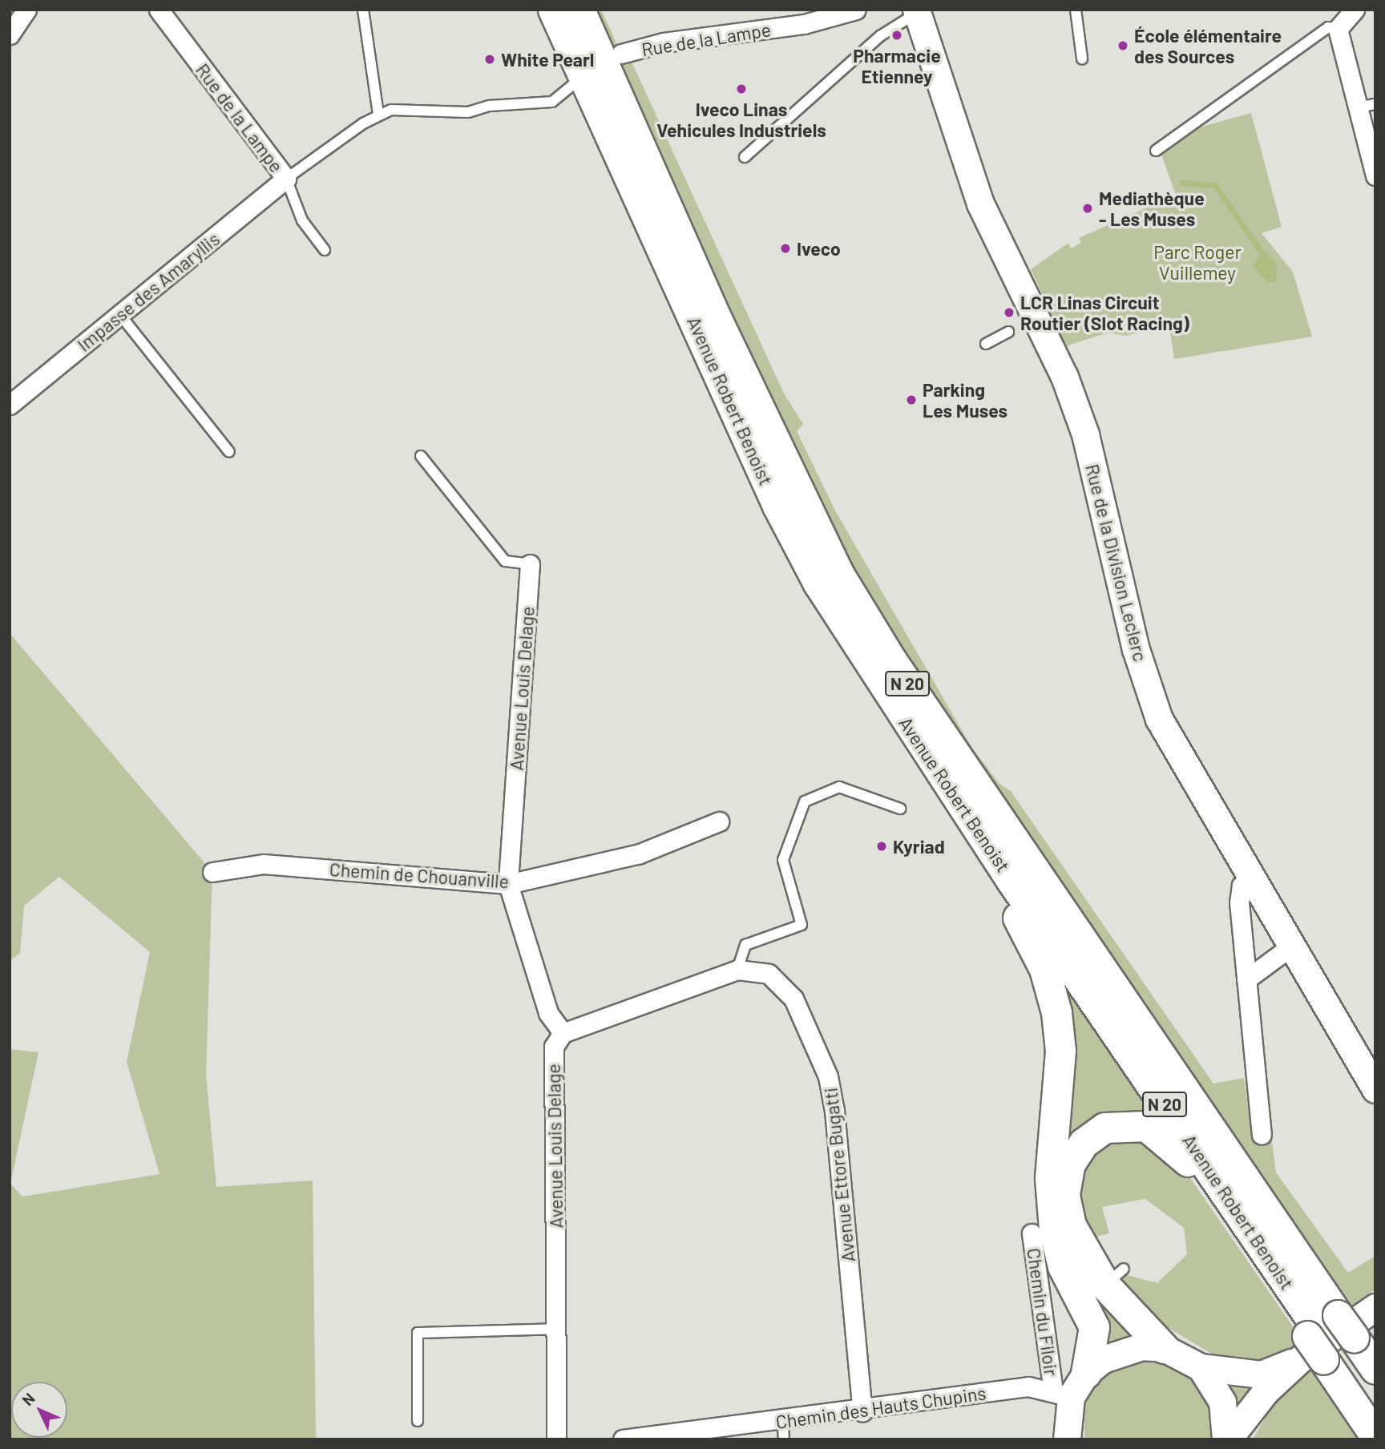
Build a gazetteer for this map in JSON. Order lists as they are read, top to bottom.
{
  "streets": {
    "main road": ["Avenue Robert Benoist", "N 20"],
    "street": [
      "Rue de la Lampe",
      "Impasse des Amaryllis",
      "Rue de la Division Leclerc",
      "Avenue Louis Delage",
      "Chemin de Chouanville",
      "Avenue Ettore Bugatti",
      "Chemin du Filoir",
      "Chemin des Hauts Chupins"
    ]
  },
  "crossings": [
    ["Rue de la Lampe", "Impasse des Amaryllis"],
    ["Rue de la Lampe", "Avenue Robert Benoist"],
    ["Avenue Louis Delage", "Chemin de Chouanville"],
    ["Avenue Louis Delage", "Avenue Ettore Bugatti"],
    ["Avenue Ettore Bugatti", "Chemin des Hauts Chupins"],
    ["Chemin du Filoir", "Chemin des Hauts Chupins"]
  ],
  "parks": ["Parc Roger Vuillemey"],
  "places": [
    "Pharmacie Etienney",
    "École élémentaire des Sources",
    "White Pearl",
    "Iveco Linas Vehicules Industriels",
    "Mediathèque - Les Muses",
    "Iveco",
    "LCR Linas Circuit Routier (Slot Racing)",
    "Parking Les Muses",
    "Kyriad"
  ],
  "north": "top left"
}
